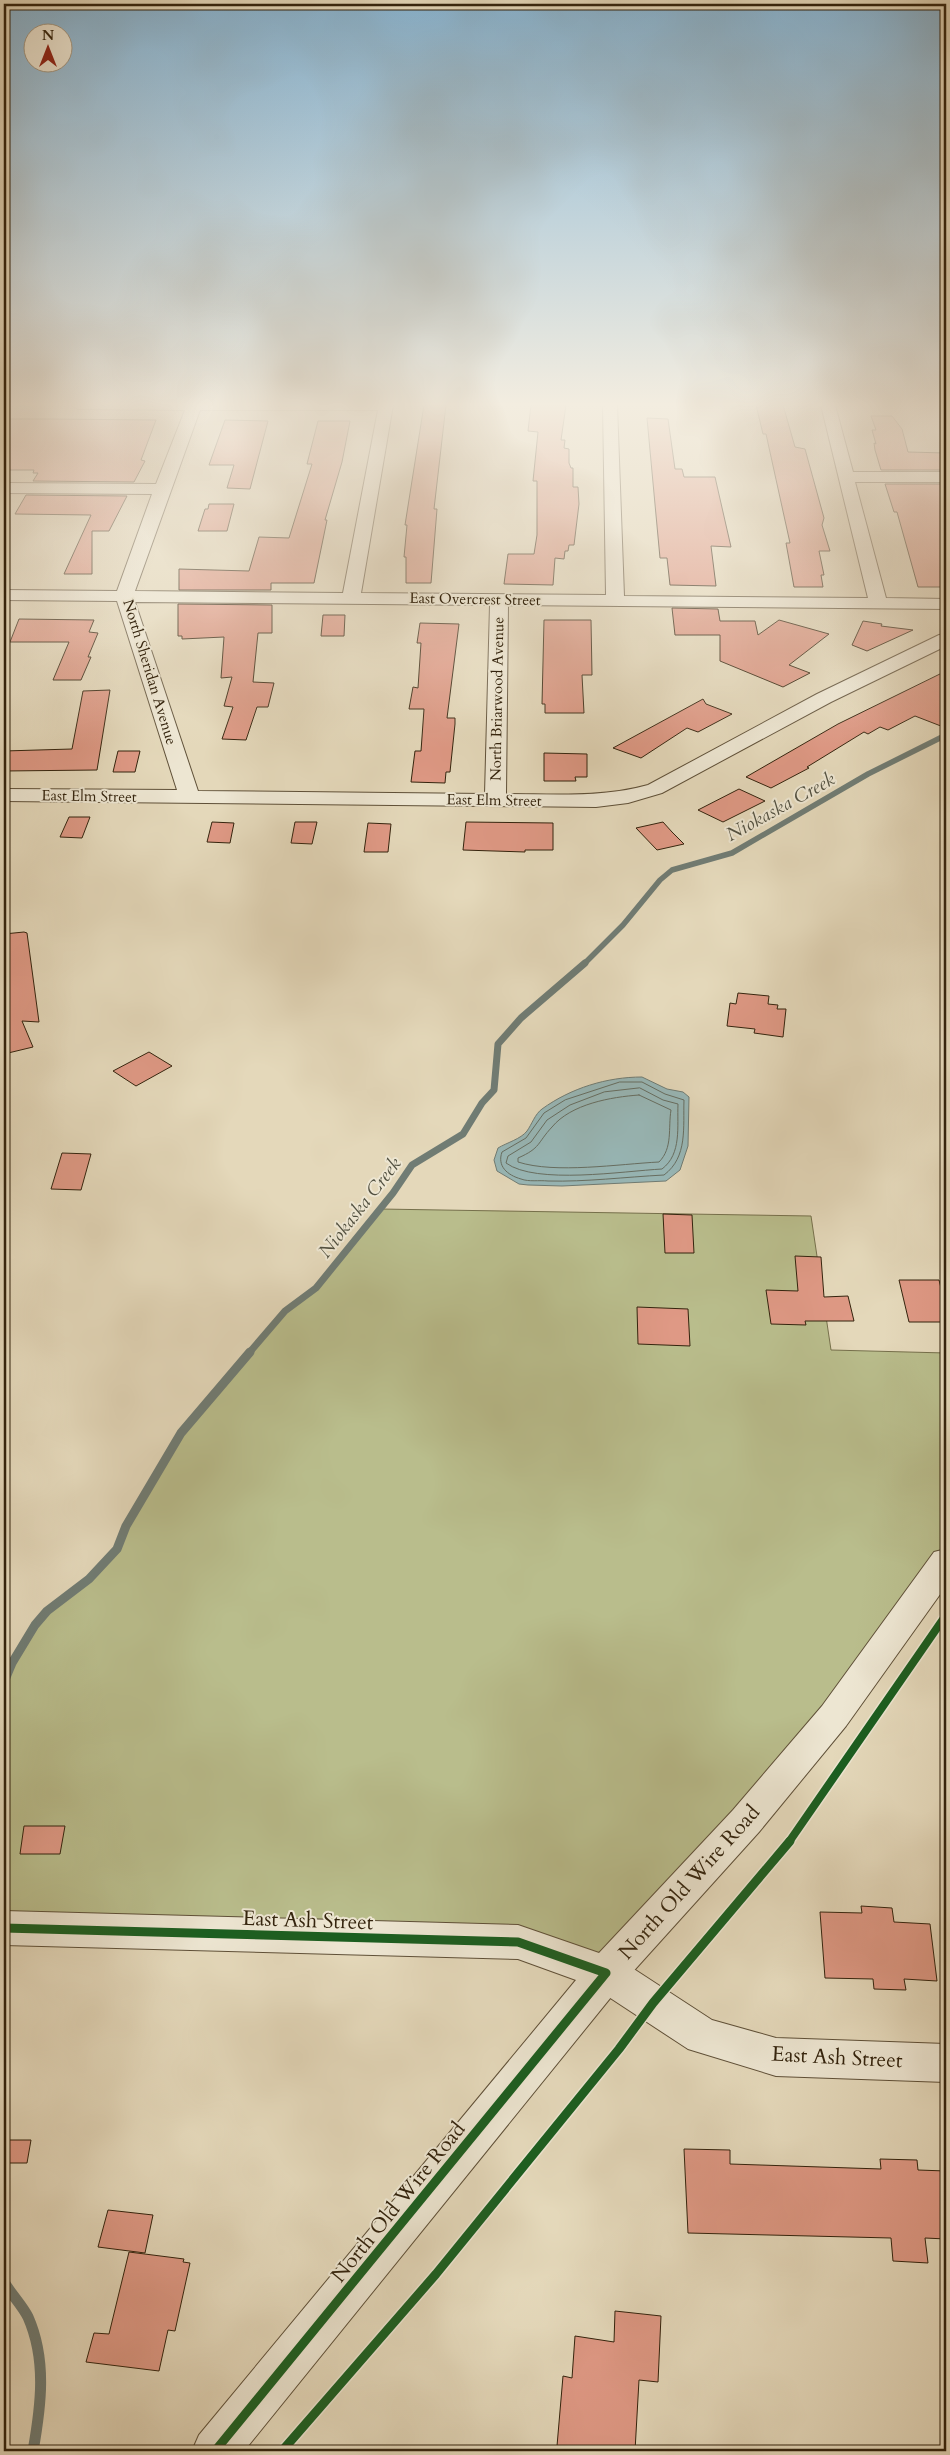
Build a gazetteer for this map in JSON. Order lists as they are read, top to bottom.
{
  "streets": {
    "street": [
      "East Overcrest Street",
      "North Sheridan Avenue",
      "North Briarwood Avenue",
      "East Elm Street",
      "North Old Wire Road",
      "East Ash Street"
    ]
  },
  "crossings": [
    ["East Overcrest Street", "North Sheridan Avenue"],
    ["East Overcrest Street", "North Briarwood Avenue"],
    ["North Sheridan Avenue", "East Elm Street"],
    ["North Briarwood Avenue", "East Elm Street"],
    ["North Old Wire Road", "East Ash Street"]
  ],
  "water": ["Niokaska Creek"],
  "north": "top"
}
